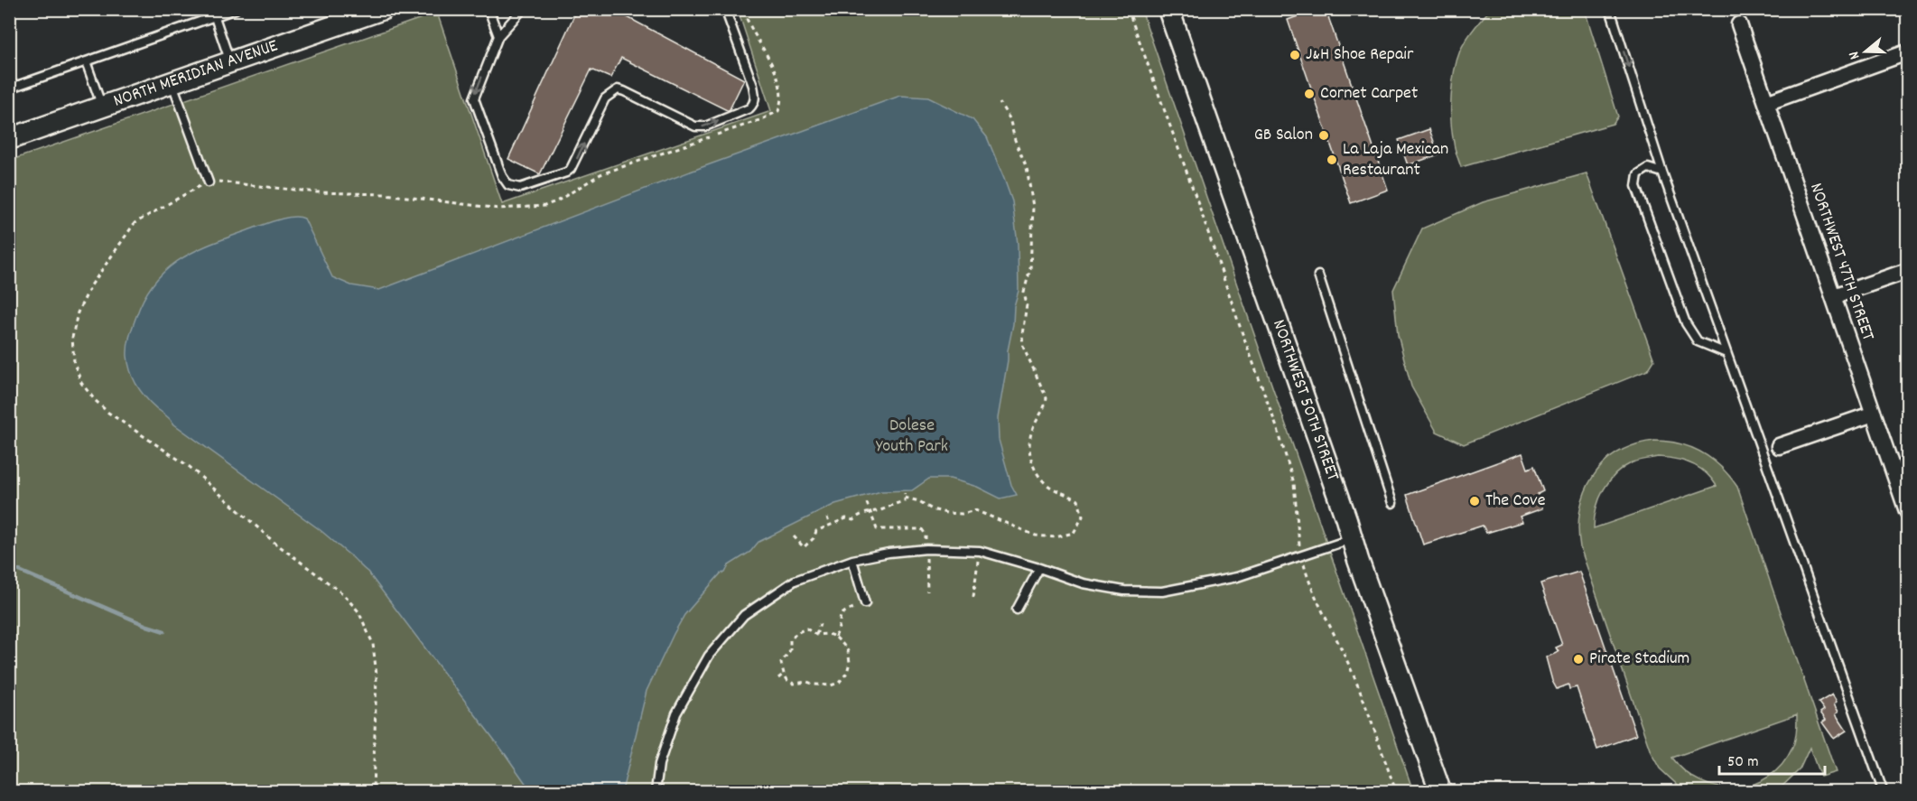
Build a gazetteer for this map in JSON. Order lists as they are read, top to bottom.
{
  "streets": {
    "main road": ["NORTH MERIDIAN AVENUE", "NORTHWEST 50TH STREET"],
    "street": ["NORTHWEST 47TH STREET"]
  },
  "parks": ["Dolese Youth Park"],
  "places": [
    "J&H Shoe Repair",
    "Cornet Carpet",
    "GB Salon",
    "La Laja Mexican Restaurant",
    "The Cove",
    "Pirate Stadium"
  ],
  "scale_bar": "50 m",
  "north": "left"
}
